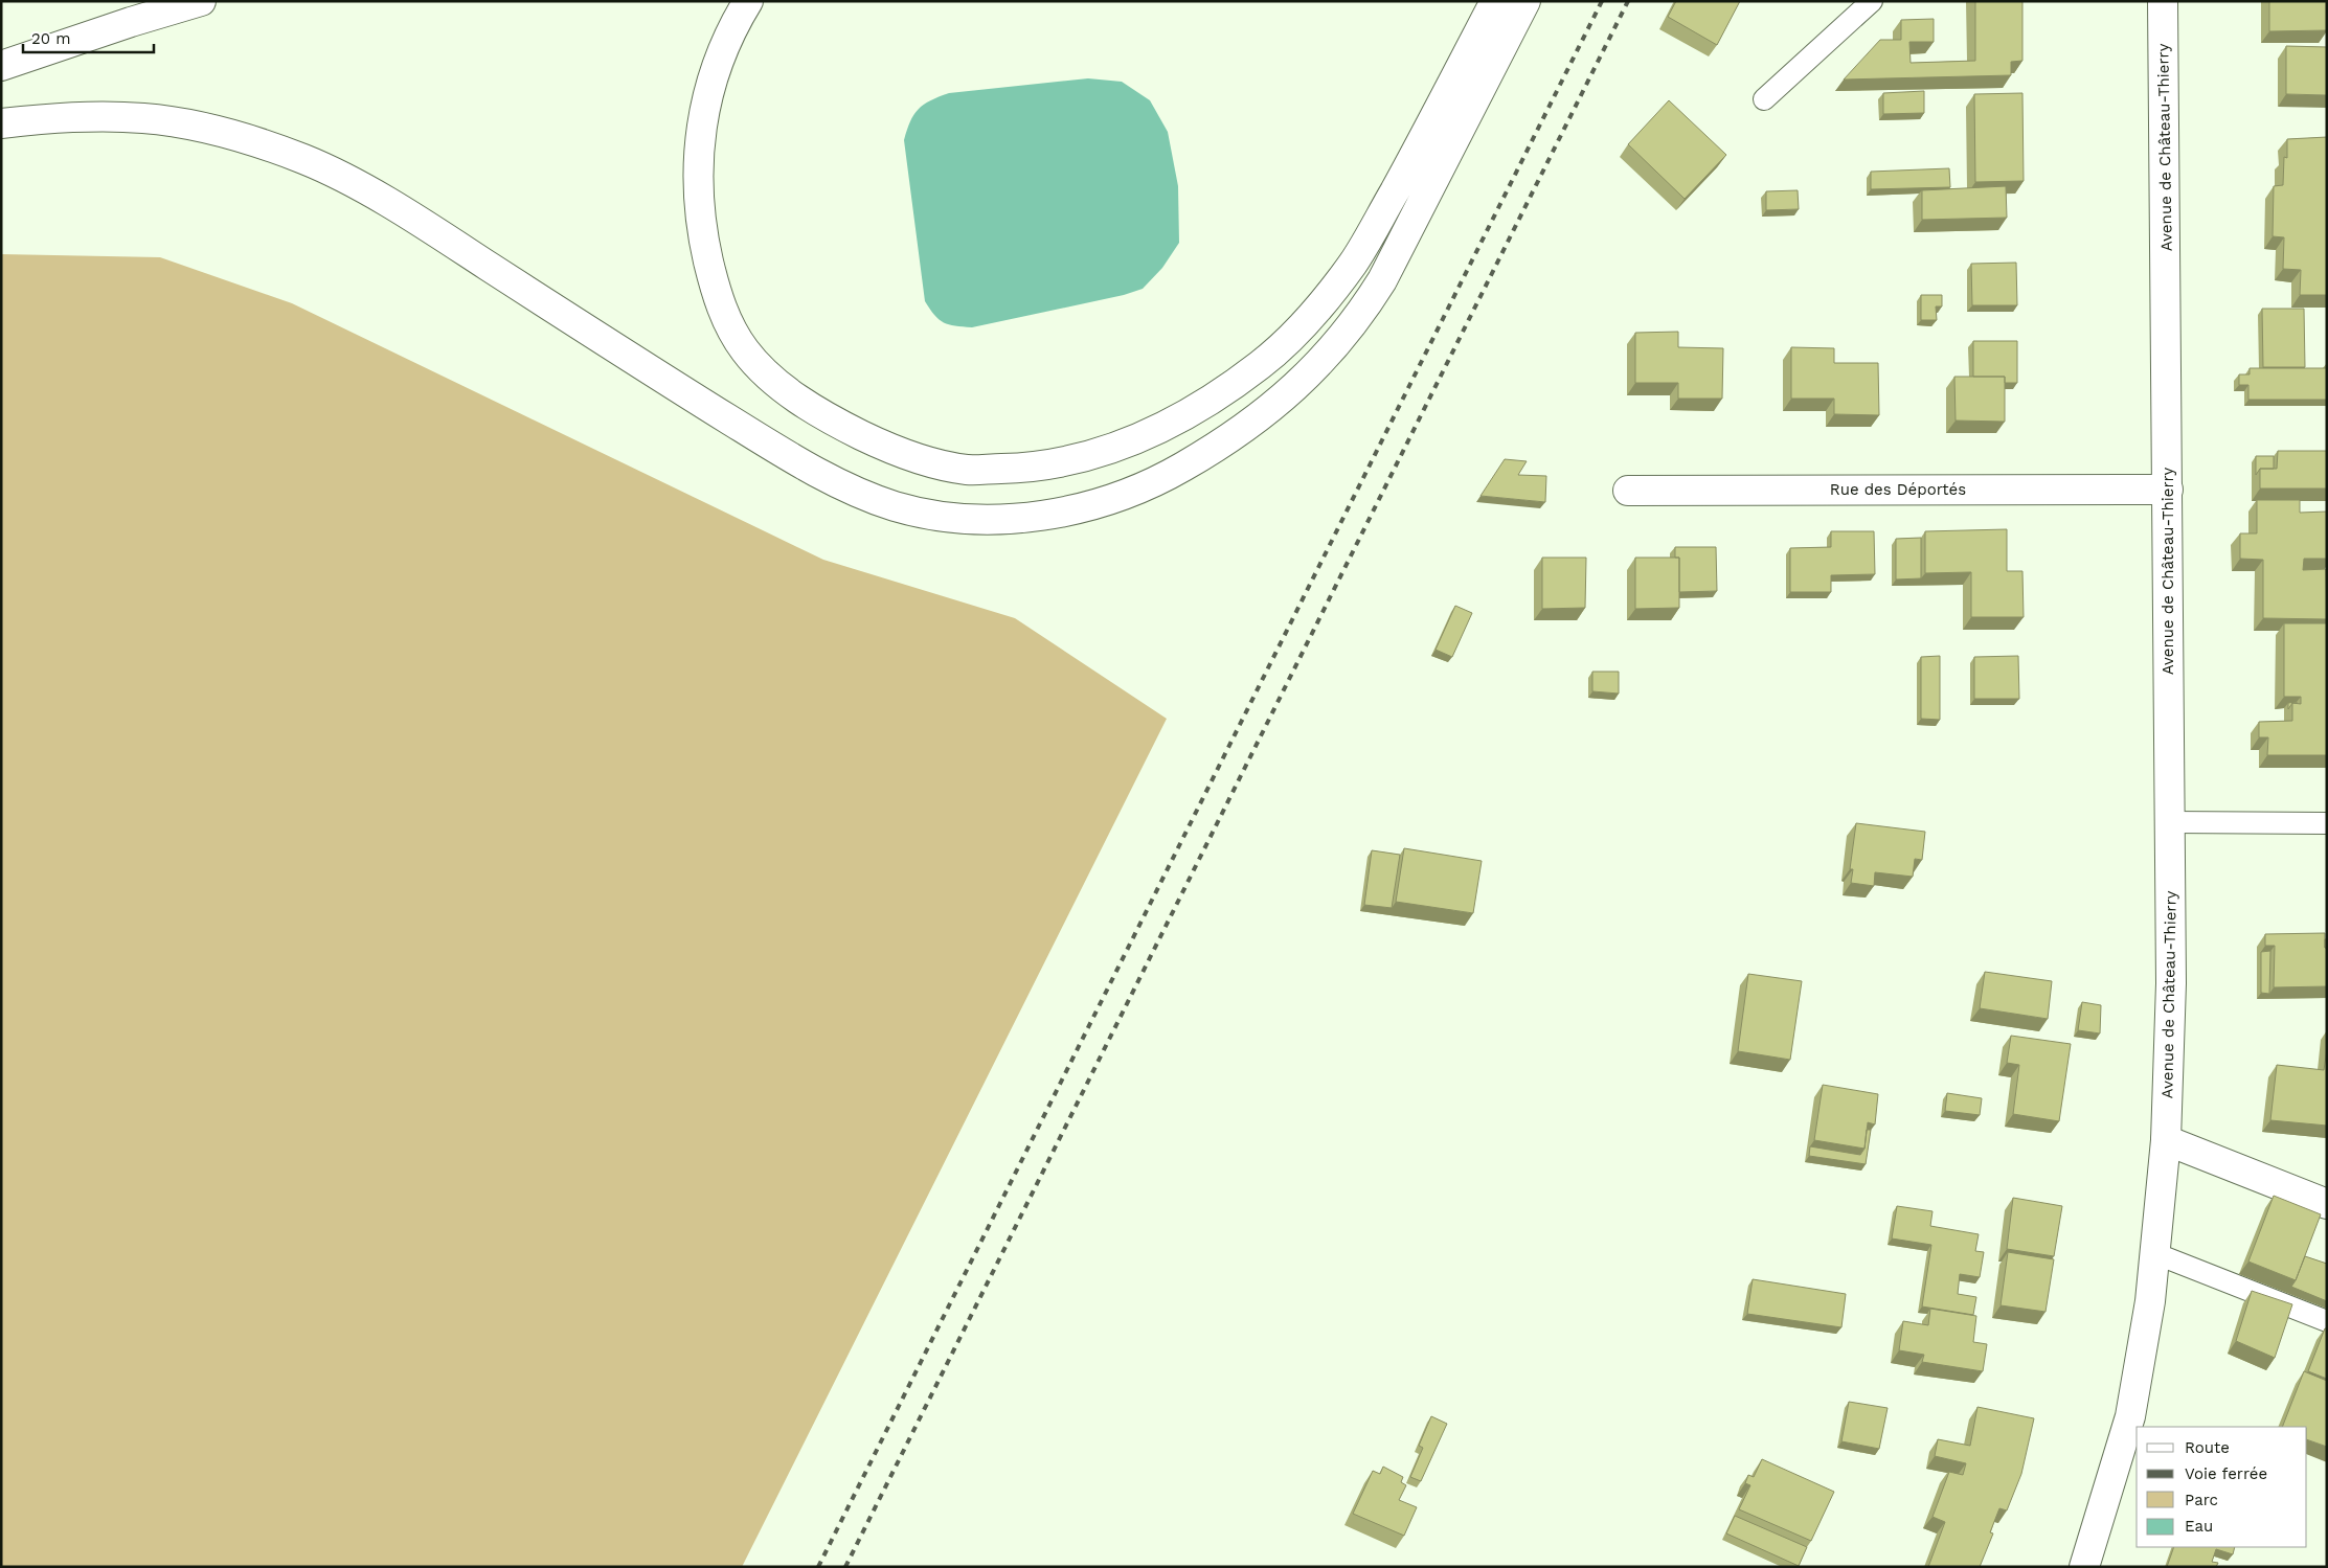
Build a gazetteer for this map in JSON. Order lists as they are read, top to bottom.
{
  "streets": {
    "main road": ["Avenue de Château-Thierry", "Rue des Déportés"]
  },
  "crossings": [
    ["Avenue de Château-Thierry", "Rue des Déportés"]
  ],
  "legend": [
    "Route",
    "Voie ferrée",
    "Parc",
    "Eau"
  ],
  "scale_bar": "20 m"
}
